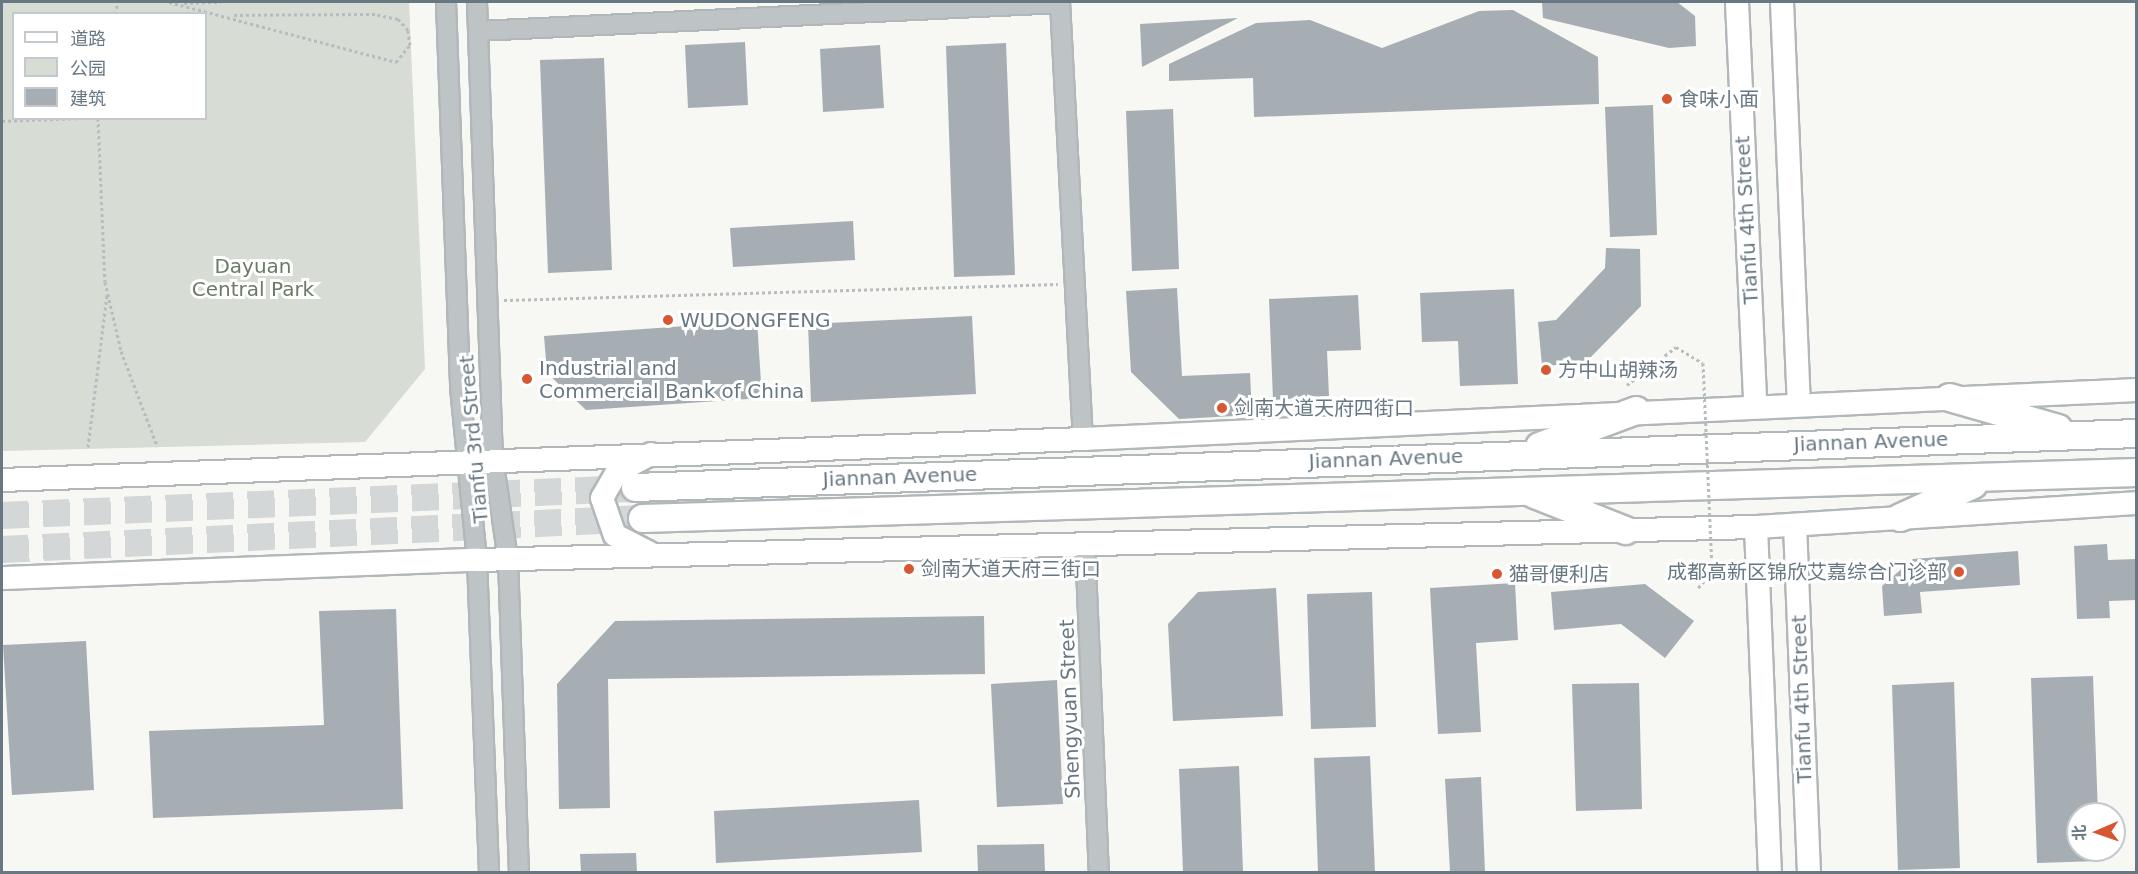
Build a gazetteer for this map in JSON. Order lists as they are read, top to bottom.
{
  "streets": {
    "highway": ["Jiannan Avenue"],
    "main road": ["Tianfu 4th Street"],
    "street": ["Tianfu 3rd Street", "Shengyuan Street"]
  },
  "parks": ["Dayuan Central Park"],
  "places": [
    "食味小面",
    "WUDONGFENG",
    "方中山胡辣汤",
    "Industrial and Commercial Bank of China",
    "剑南大道天府四街口",
    "剑南大道天府三街口",
    "成都高新区锦欣艾嘉综合门诊部",
    "猫哥便利店"
  ],
  "legend": ["道路", "公园", "建筑"],
  "north": "left"
}
